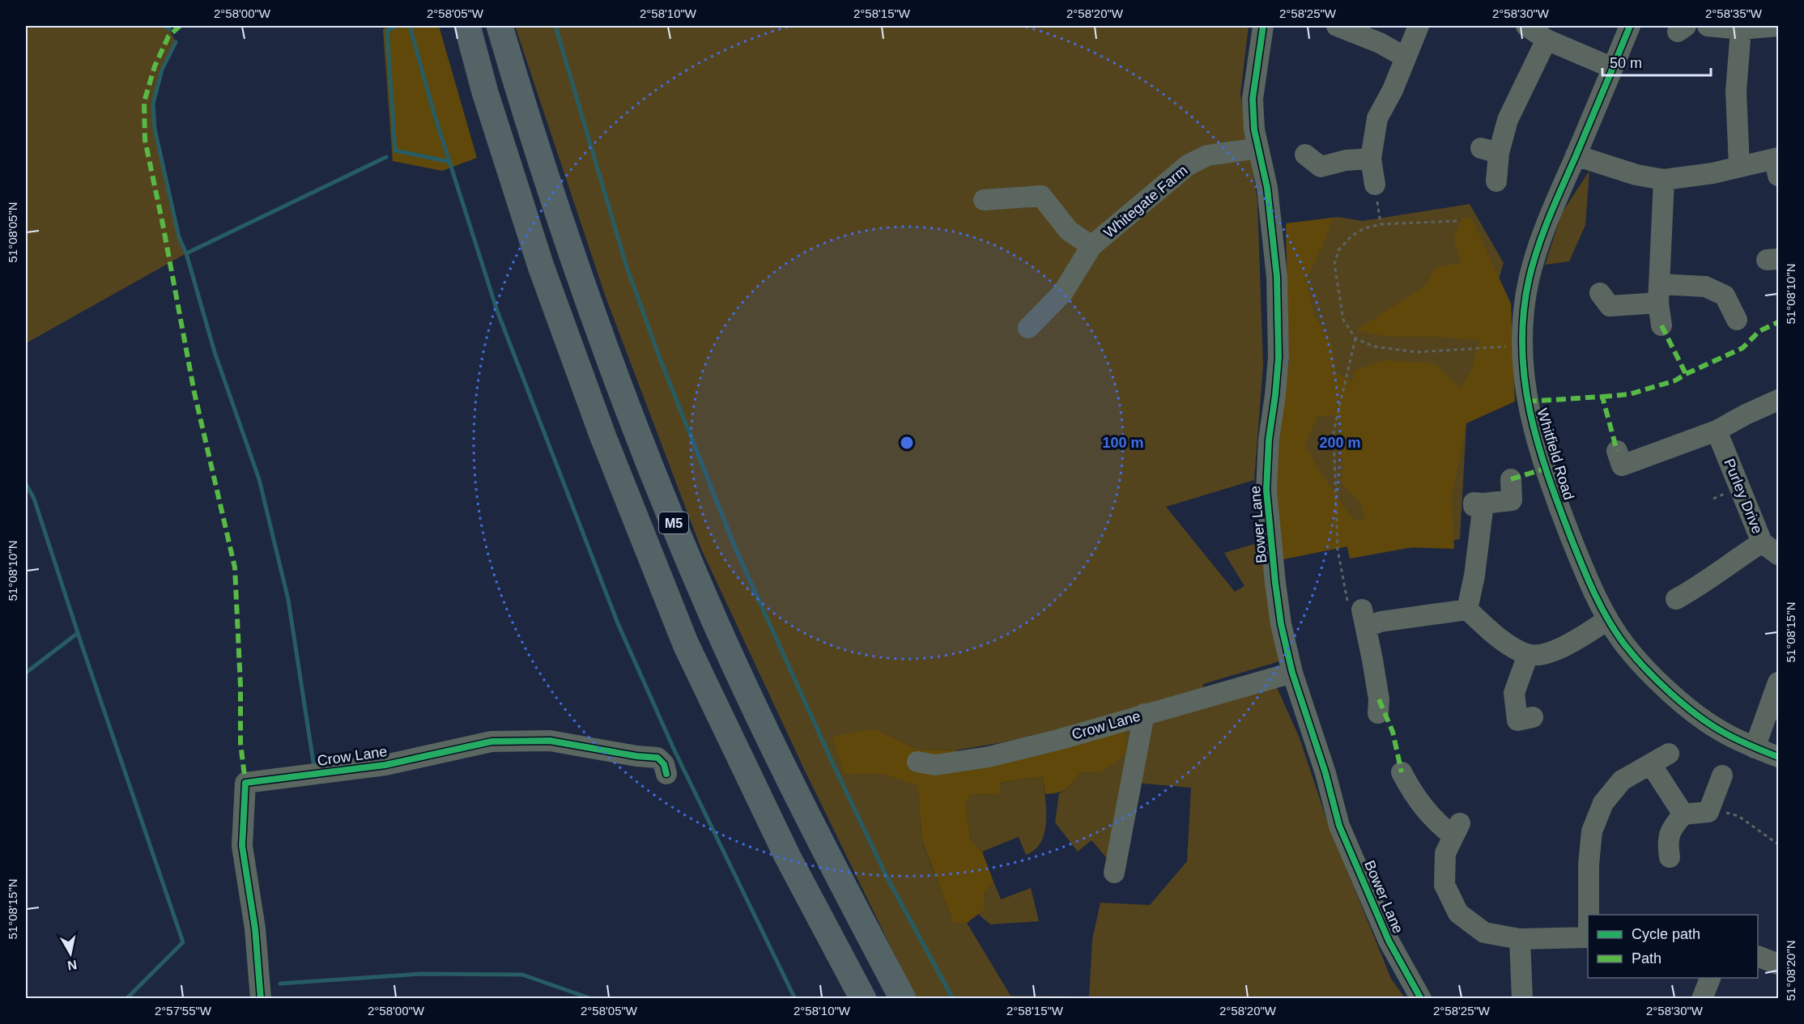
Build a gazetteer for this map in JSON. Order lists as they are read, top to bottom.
{
  "streets": {
    "highway": ["M5"],
    "street": [
      "Whitegate Farm",
      "Whitfield Road",
      "Purley Drive",
      "Bower Lane",
      "Crow Lane"
    ]
  },
  "crossings": [
    ["Whitegate Farm", "Bower Lane"],
    ["Bower Lane", "Crow Lane"]
  ],
  "legend": ["Cycle path", "Path"],
  "scale_bar": "50 m",
  "north": "bottom",
  "coordinates": [
    "2°58'00\"W",
    "2°58'05\"W",
    "2°58'10\"W",
    "2°58'15\"W",
    "2°58'20\"W",
    "2°58'25\"W",
    "2°58'30\"W",
    "2°58'35\"W",
    "51°08'05\"N",
    "51°08'10\"N",
    "51°08'15\"N",
    "51°08'20\"N",
    "2°57'55\"W"
  ],
  "rings": ["100 m", "200 m"]
}
